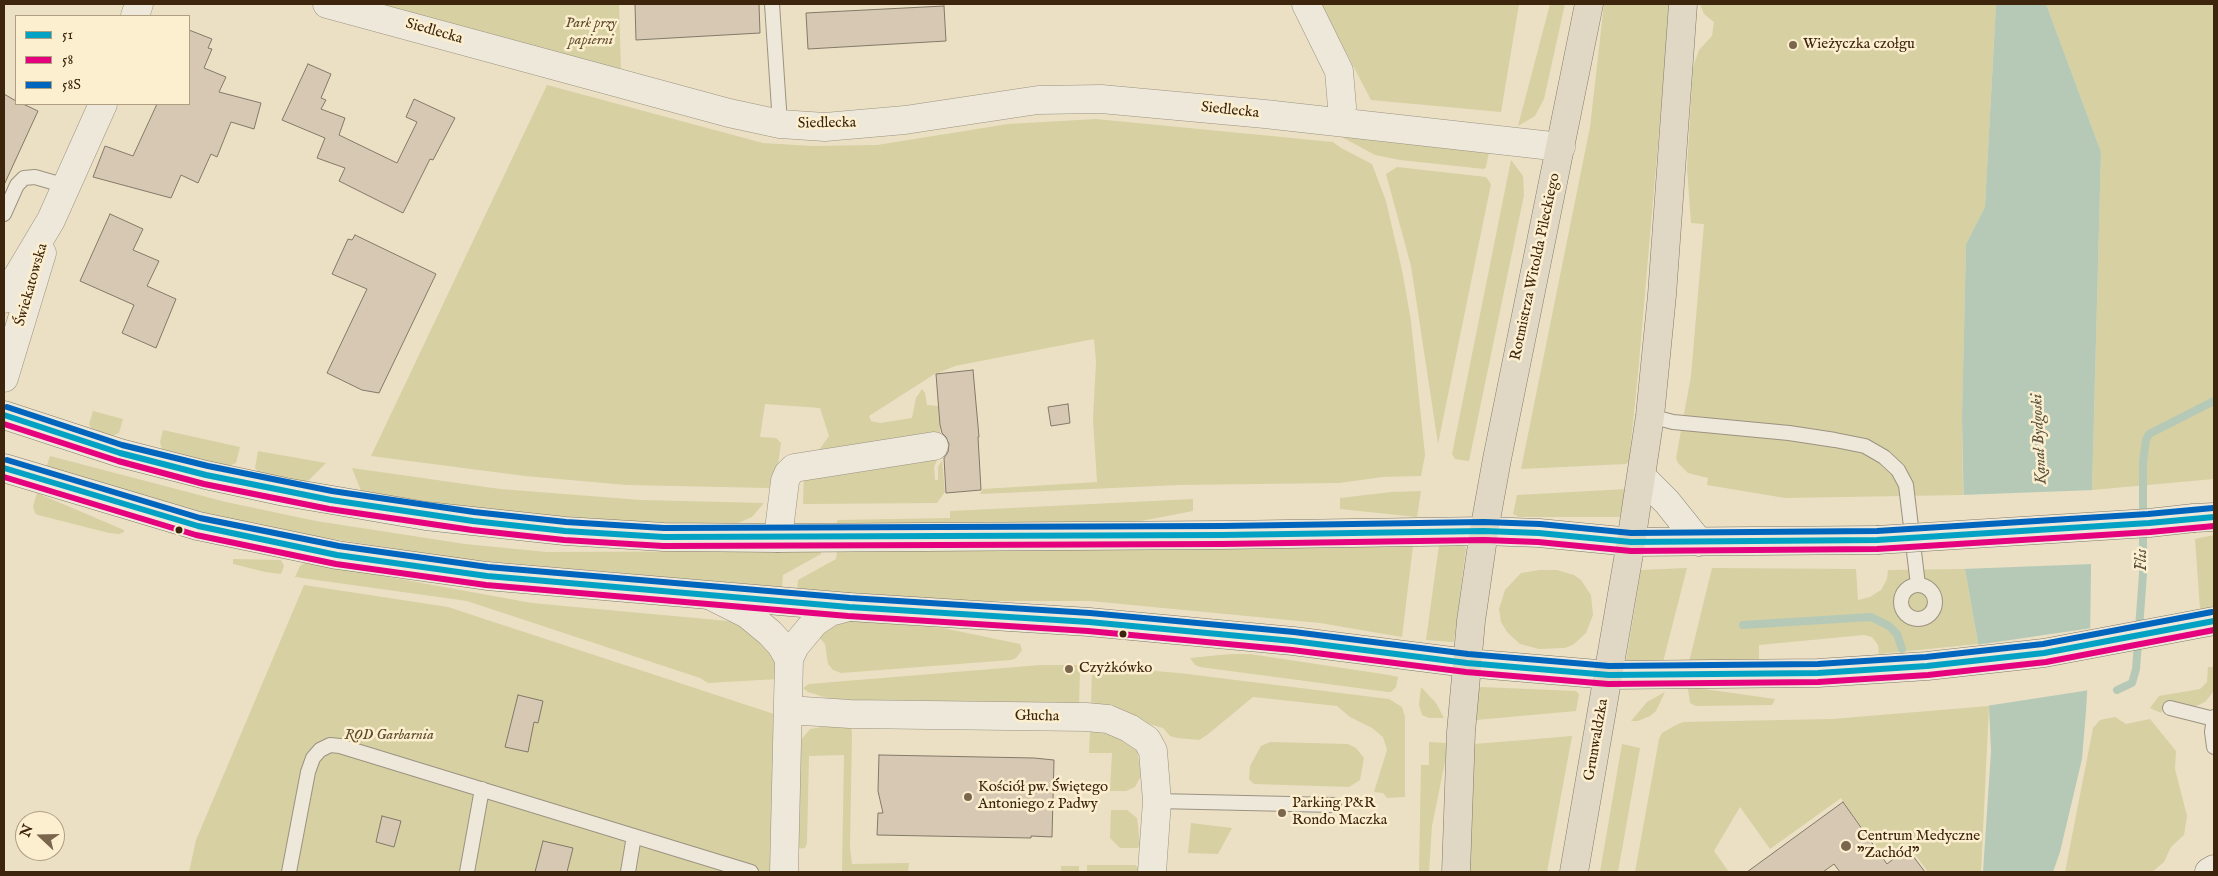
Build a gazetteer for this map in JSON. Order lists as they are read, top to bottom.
{
  "streets": {
    "main road": [
      "Siedlecka",
      "Rotmistrza Witolda Pileckiego",
      "Świekatowska",
      "Głucha",
      "Grunwaldzka"
    ]
  },
  "crossings": [
    ["Siedlecka", "Rotmistrza Witolda Pileckiego"]
  ],
  "water": ["Kanał Bydgoski", "Flis"],
  "parks": ["Park przy papierni", "ROD Garbarnia"],
  "places": [
    "Wieżyczka czołgu",
    "Czyżkówko",
    "Kościół pw. Świętego Antoniego z Padwy",
    "Parking P&R Rondo Maczka",
    "Centrum Medyczne \"Zachód\""
  ],
  "lines": ["transit line 58S", "transit line 51", "transit line 58"],
  "legend": ["51", "58", "58S"],
  "north": "left"
}
